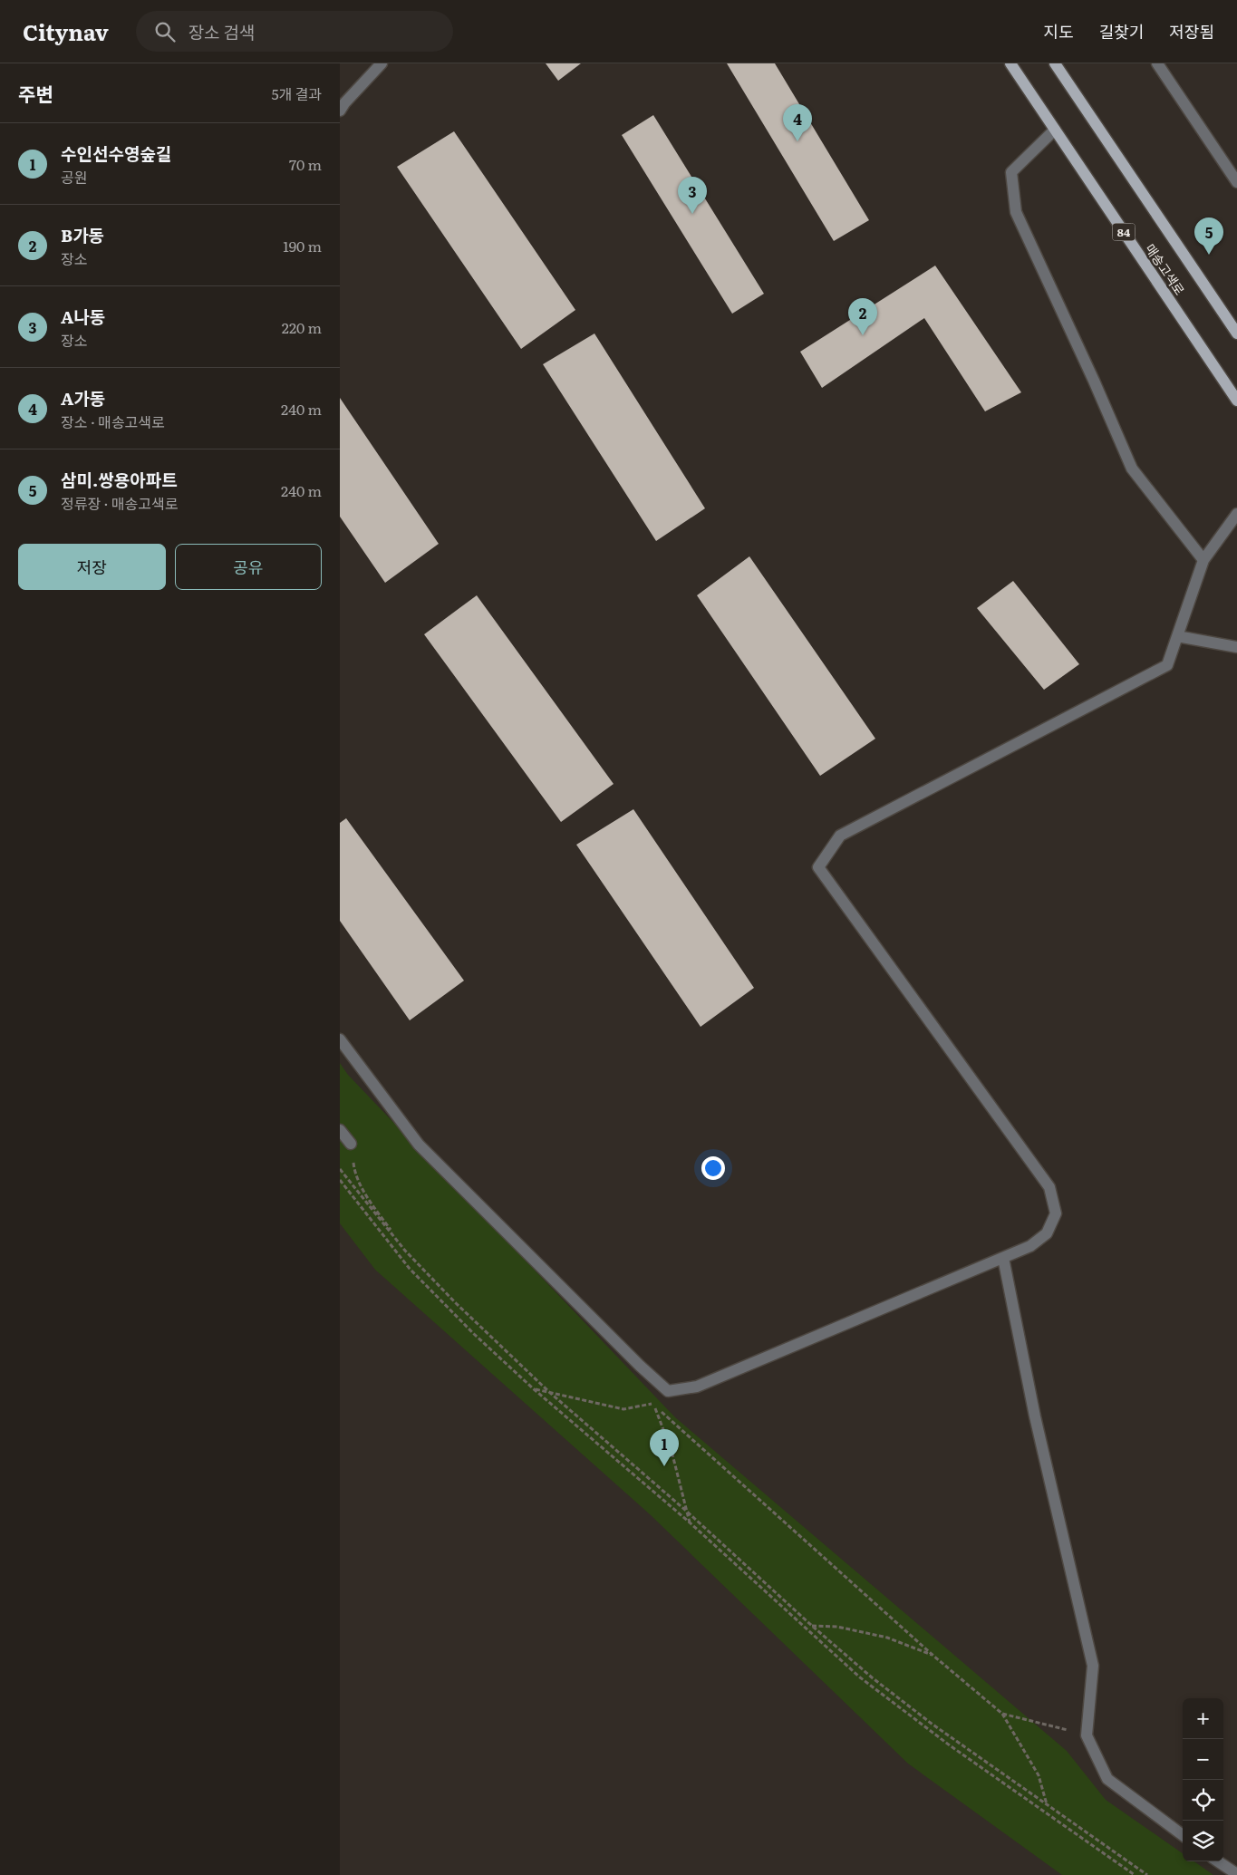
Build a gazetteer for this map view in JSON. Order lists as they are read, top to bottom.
{
  "streets": {
    "main road": ["84", "매송고색로"]
  },
  "page": {
    "header": "Citynav",
    "search": "장소 검색",
    "nav": ["지도", "길찾기", "저장됨"],
    "heading": ["주변", "5개 결과"],
    "pins": [
      "4",
      "3",
      "5",
      "2",
      "1"
    ],
    "list": [
      {
        "mark": "1",
        "name": "수인선수영숲길",
        "note": "공원",
        "value": "70 m"
      },
      {
        "mark": "2",
        "name": "B가동",
        "note": "장소",
        "value": "190 m"
      },
      {
        "mark": "3",
        "name": "A나동",
        "note": "장소",
        "value": "220 m"
      },
      {
        "mark": "4",
        "name": "A가동",
        "note": "장소 · 매송고색로",
        "value": "240 m"
      },
      {
        "mark": "5",
        "name": "삼미.쌍용아파트",
        "note": "정류장 · 매송고색로",
        "value": "240 m"
      }
    ],
    "buttons": ["저장", "공유"],
    "map_buttons": ["+", "−"]
  }
}
